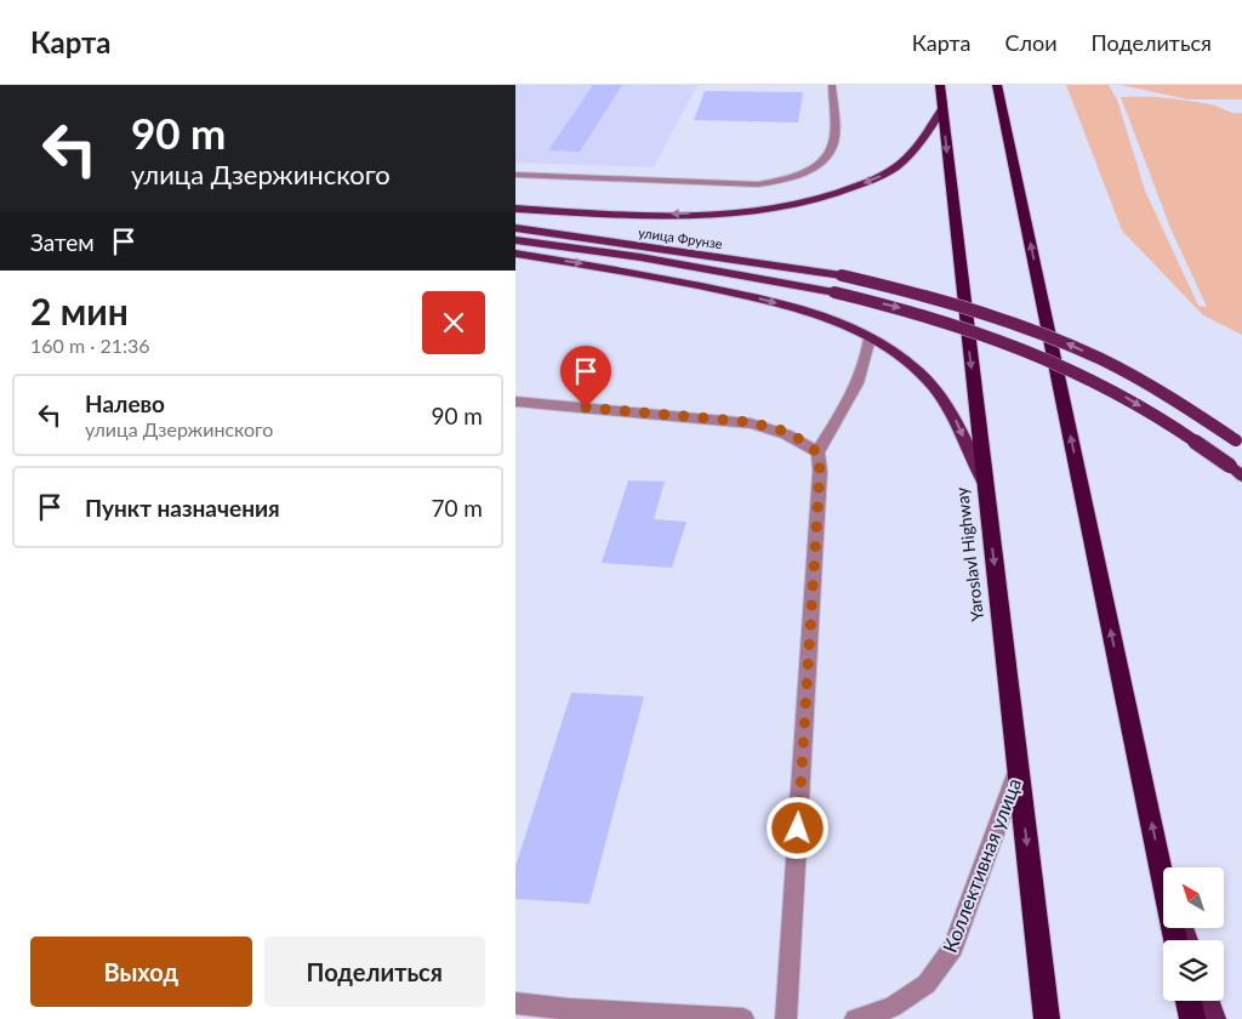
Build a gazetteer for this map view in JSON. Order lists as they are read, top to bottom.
{
  "streets": {
    "highway": ["Yaroslavl Highway"],
    "main road": ["улица Фрунзе"],
    "street": ["Коллективная улица"]
  },
  "crossings": [
    ["Yaroslavl Highway", "Коллективная улица"]
  ],
  "north": "top left",
  "page": {
    "header": "Карта",
    "nav": ["Карта", "Слои", "Поделиться"],
    "turn": ["90 m", "улица Дзержинского"],
    "then": "Затем",
    "heading": ["2 мин", "160 m · 21:36"],
    "list": [
      {
        "name": "Налево",
        "note": "улица Дзержинского",
        "value": "90 m"
      },
      {
        "name": "Пункт назначения",
        "value": "70 m"
      }
    ],
    "buttons": ["Выход", "Поделиться"]
  }
}
